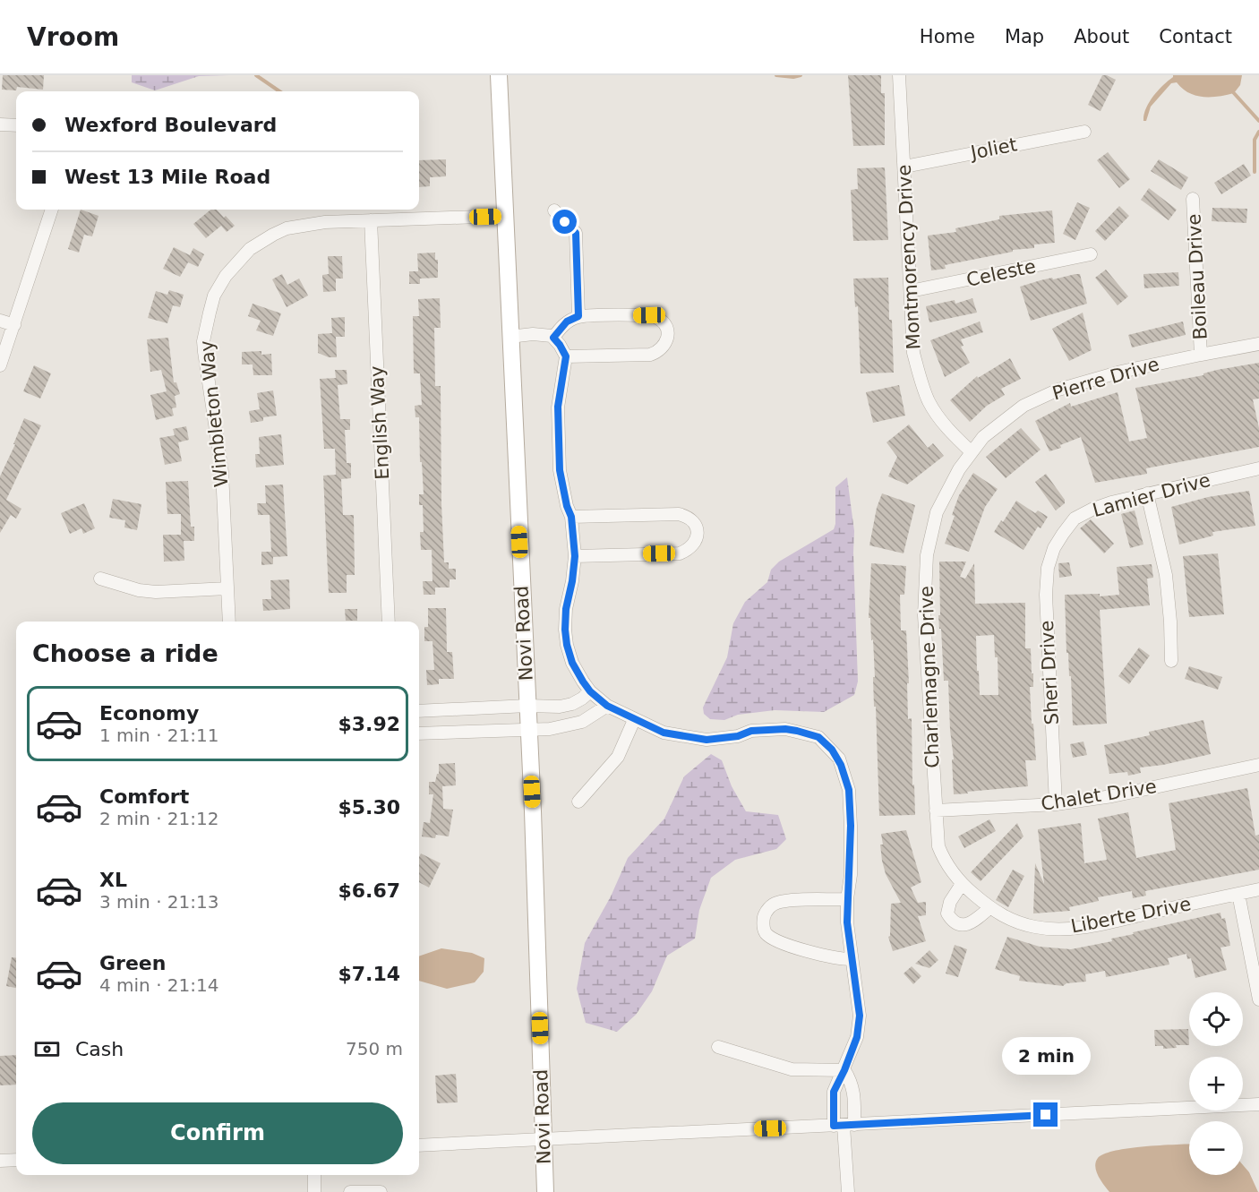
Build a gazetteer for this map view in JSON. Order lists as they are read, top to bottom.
{
  "streets": {
    "main road": ["Novi Road"],
    "street": [
      "Joliet",
      "Montmorency Drive",
      "Celeste",
      "Boileau Drive",
      "Pierre Drive",
      "Wimbleton Way",
      "English Way",
      "Lamier Drive",
      "Sheri Drive",
      "Charlemagne Drive",
      "Chalet Drive",
      "Liberte Drive"
    ]
  },
  "crossings": [
    ["Joliet", "Montmorency Drive"],
    ["Montmorency Drive", "Celeste"],
    ["Montmorency Drive", "Pierre Drive"],
    ["Montmorency Drive", "Charlemagne Drive"],
    ["Boileau Drive", "Pierre Drive"],
    ["Pierre Drive", "Charlemagne Drive"],
    ["Wimbleton Way", "English Way"],
    ["Wimbleton Way", "Novi Road"],
    ["Lamier Drive", "Sheri Drive"],
    ["Sheri Drive", "Chalet Drive"],
    ["Charlemagne Drive", "Chalet Drive"],
    ["Charlemagne Drive", "Liberte Drive"]
  ],
  "page": {
    "header": "Vroom",
    "nav": [
      "Home",
      "Map",
      "About",
      "Contact"
    ],
    "banner": ["Wexford Boulevard", "West 13 Mile Road"],
    "heading": "Choose a ride",
    "list": [
      {
        "name": "Economy",
        "note": "1 min · 21:11",
        "value": "$3.92"
      },
      {
        "name": "Comfort",
        "note": "2 min · 21:12",
        "value": "$5.30"
      },
      {
        "name": "XL",
        "note": "3 min · 21:13",
        "value": "$6.67"
      },
      {
        "name": "Green",
        "note": "4 min · 21:14",
        "value": "$7.14"
      }
    ],
    "map_buttons": ["+", "−"],
    "pay": ["Cash", "750 m"],
    "bubble": "2 min",
    "buttons": "Confirm"
  }
}
